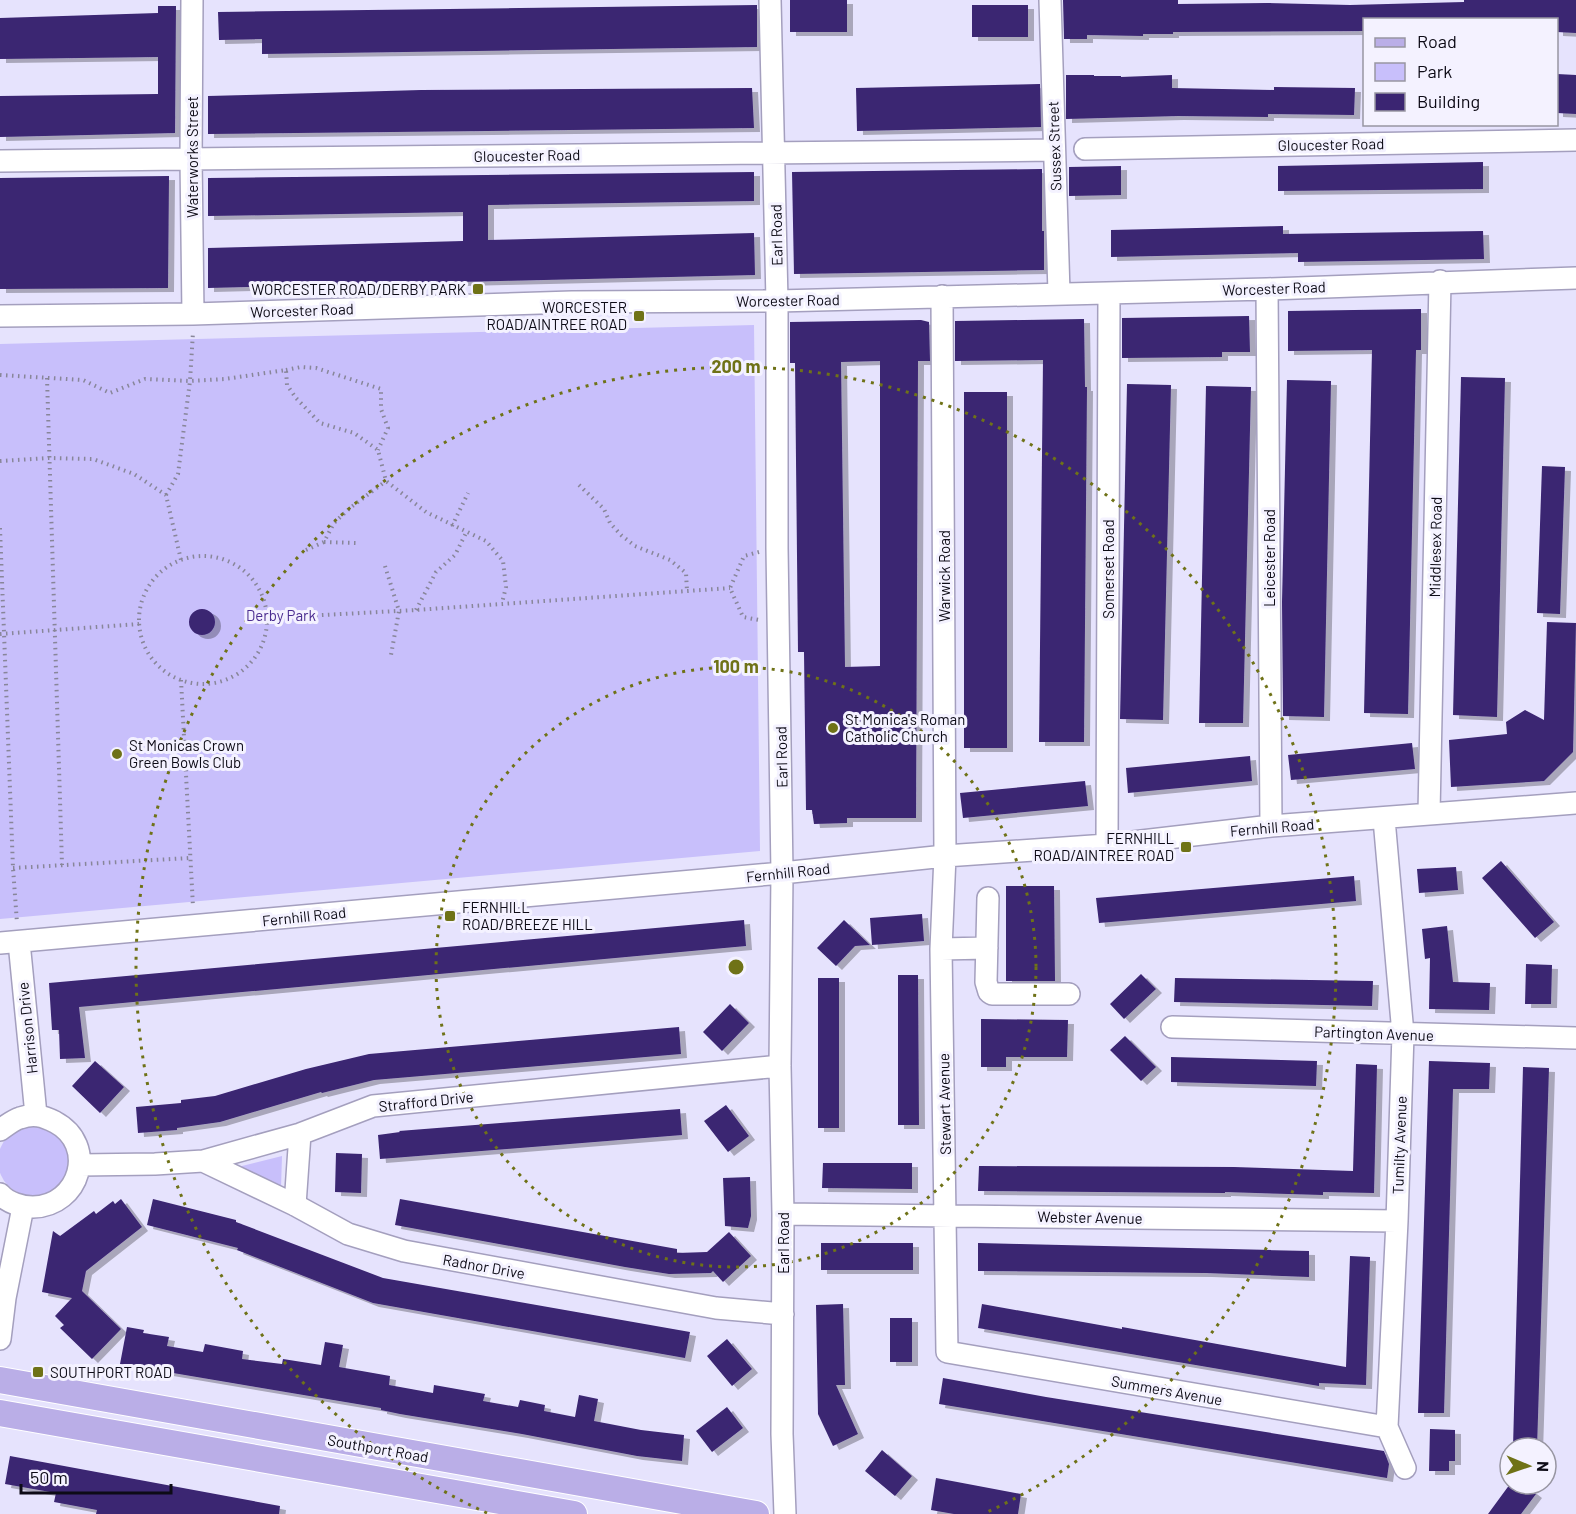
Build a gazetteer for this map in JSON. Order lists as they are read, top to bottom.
{
  "streets": {
    "main road": ["Southport Road"],
    "street": [
      "Gloucester Road",
      "Sussex Street",
      "Waterworks Street",
      "Earl Road",
      "Worcester Road",
      "Middlesex Road",
      "Leicester Road",
      "Somerset Road",
      "Warwick Road",
      "Fernhill Road",
      "Harrison Drive",
      "Partington Avenue",
      "Strafford Drive",
      "Stewart Avenue",
      "Tumilty Avenue",
      "Webster Avenue",
      "Radnor Drive",
      "Summers Avenue"
    ]
  },
  "crossings": [
    ["Gloucester Road", "Sussex Street"],
    ["Gloucester Road", "Waterworks Street"],
    ["Gloucester Road", "Earl Road"],
    ["Sussex Street", "Worcester Road"],
    ["Waterworks Street", "Worcester Road"],
    ["Earl Road", "Worcester Road"],
    ["Earl Road", "Fernhill Road"],
    ["Earl Road", "Strafford Drive"],
    ["Earl Road", "Webster Avenue"],
    ["Earl Road", "Radnor Drive"],
    ["Worcester Road", "Middlesex Road"],
    ["Worcester Road", "Leicester Road"],
    ["Worcester Road", "Somerset Road"],
    ["Worcester Road", "Warwick Road"],
    ["Middlesex Road", "Fernhill Road"],
    ["Leicester Road", "Fernhill Road"],
    ["Somerset Road", "Fernhill Road"],
    ["Warwick Road", "Fernhill Road"],
    ["Warwick Road", "Stewart Avenue"],
    ["Fernhill Road", "Harrison Drive"],
    ["Fernhill Road", "Stewart Avenue"],
    ["Fernhill Road", "Tumilty Avenue"],
    ["Partington Avenue", "Tumilty Avenue"],
    ["Strafford Drive", "Radnor Drive"],
    ["Stewart Avenue", "Webster Avenue"],
    ["Stewart Avenue", "Summers Avenue"],
    ["Tumilty Avenue", "Webster Avenue"],
    ["Tumilty Avenue", "Summers Avenue"]
  ],
  "parks": ["Derby Park"],
  "places": {
    "transit": [
      "WORCESTER ROAD/DERBY PARK",
      "WORCESTER ROAD/AINTREE ROAD",
      "FERNHILL ROAD/AINTREE ROAD",
      "FERNHILL ROAD/BREEZE HILL",
      "SOUTHPORT ROAD"
    ],
    "other": ["St Monica's Roman Catholic Church", "St Monicas Crown Green Bowls Club"]
  },
  "legend": ["Road", "Park", "Building"],
  "scale_bar": "50 m",
  "north": "right",
  "rings": ["200 m", "100 m"]
}
